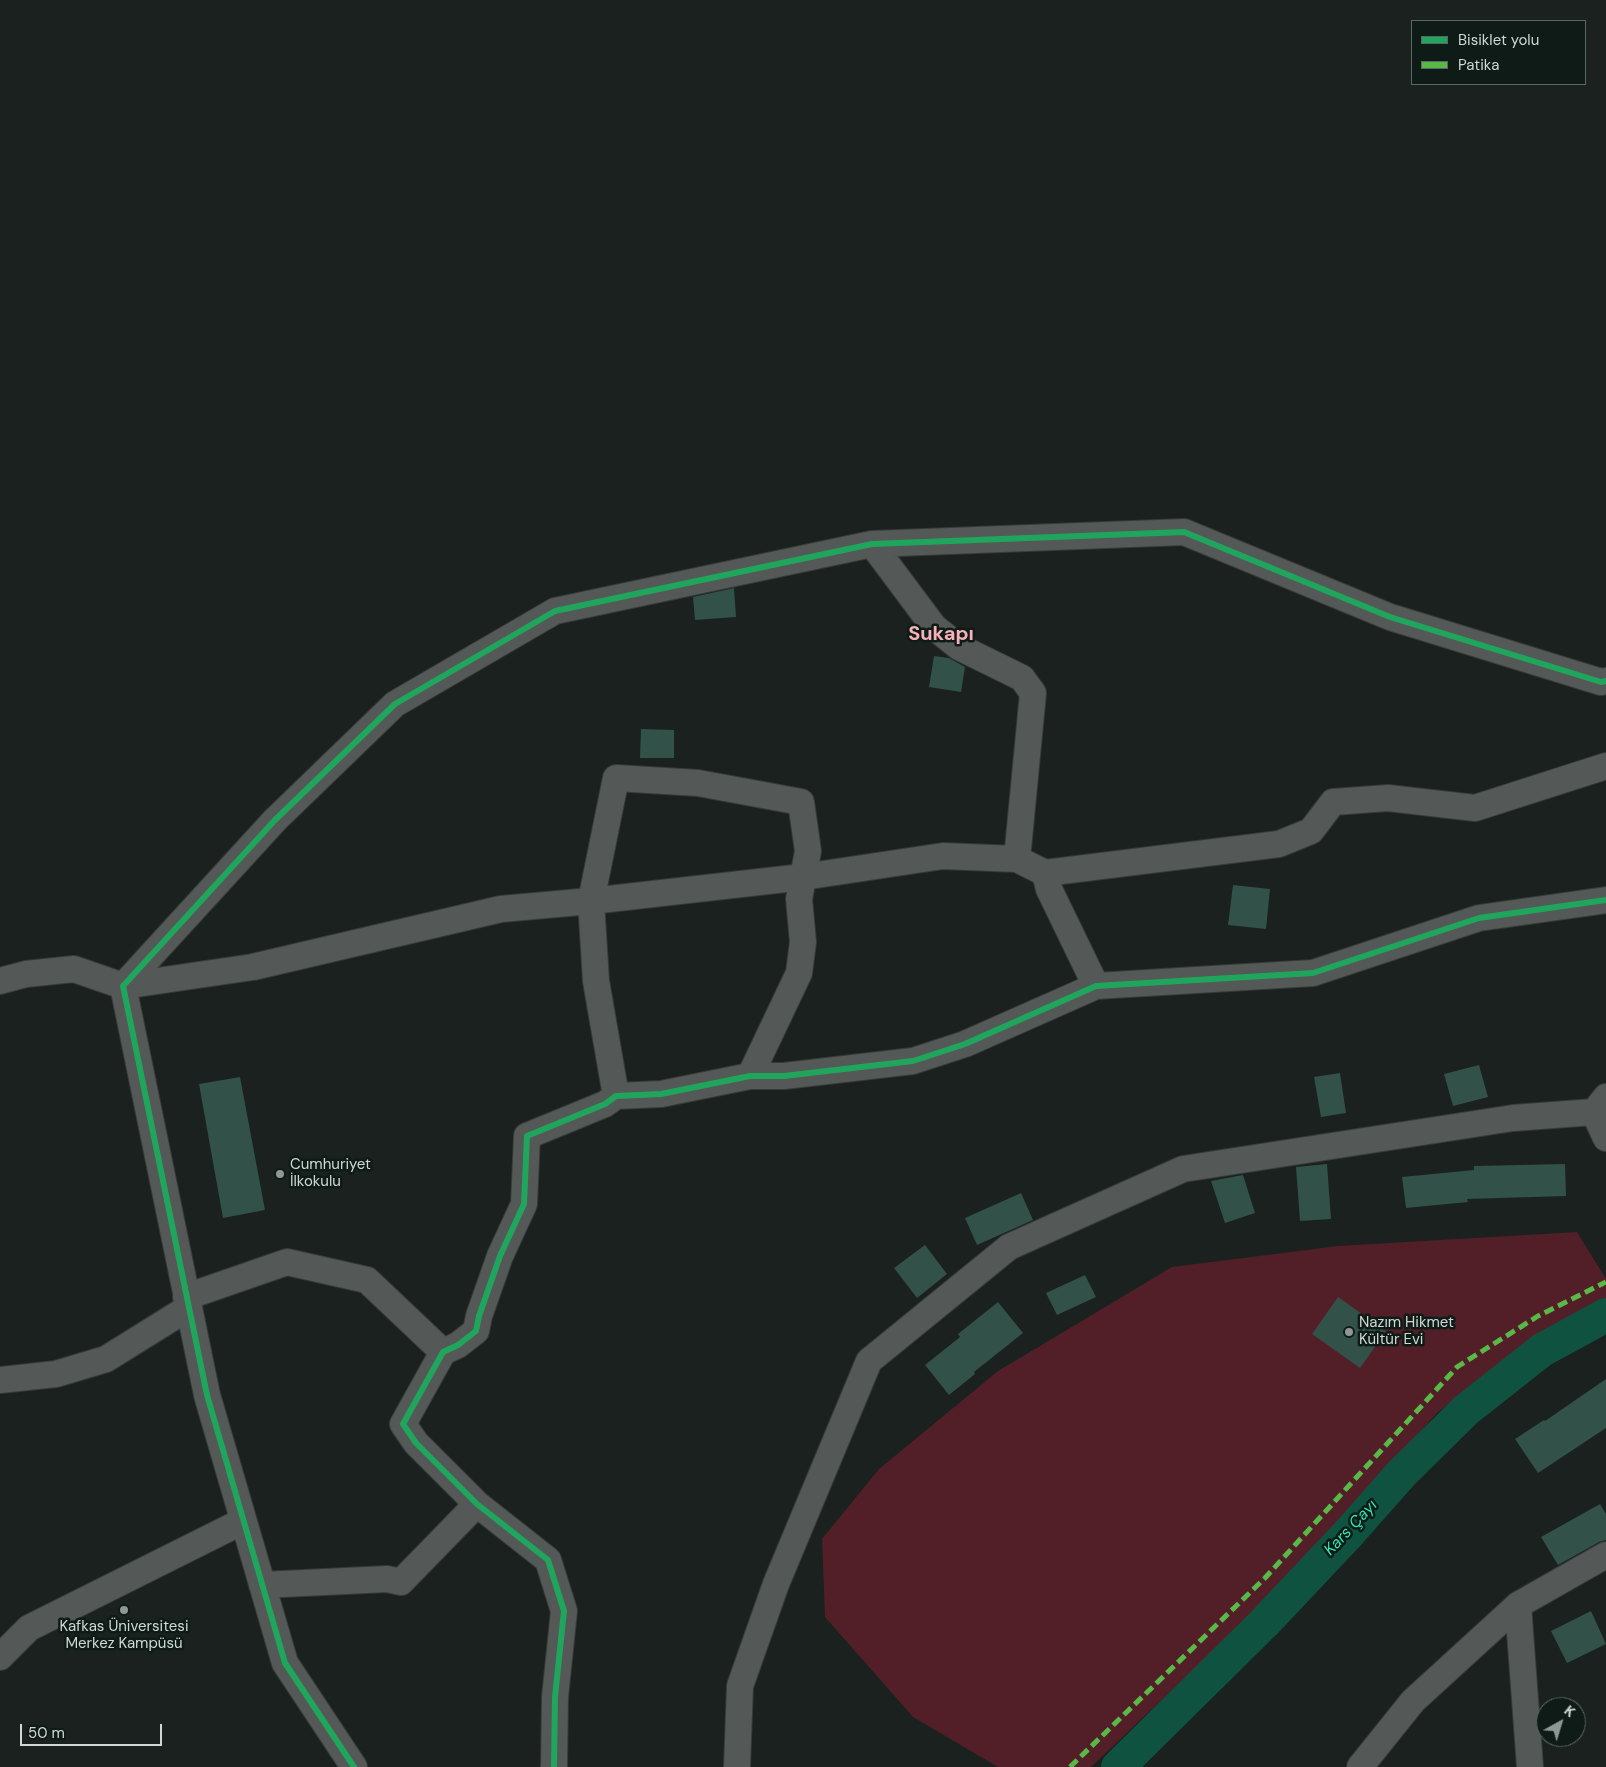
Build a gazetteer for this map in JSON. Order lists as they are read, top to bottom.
{
  "districts": ["Sukapı"],
  "water": ["Kars Çayı"],
  "places": ["Cumhuriyet İlkokulu", "Nazım Hikmet Kültür Evi", "Kafkas Üniversitesi Merkez Kampüsü"],
  "legend": ["Bisiklet yolu", "Patika"],
  "scale_bar": "50 m",
  "north": "top right"
}
